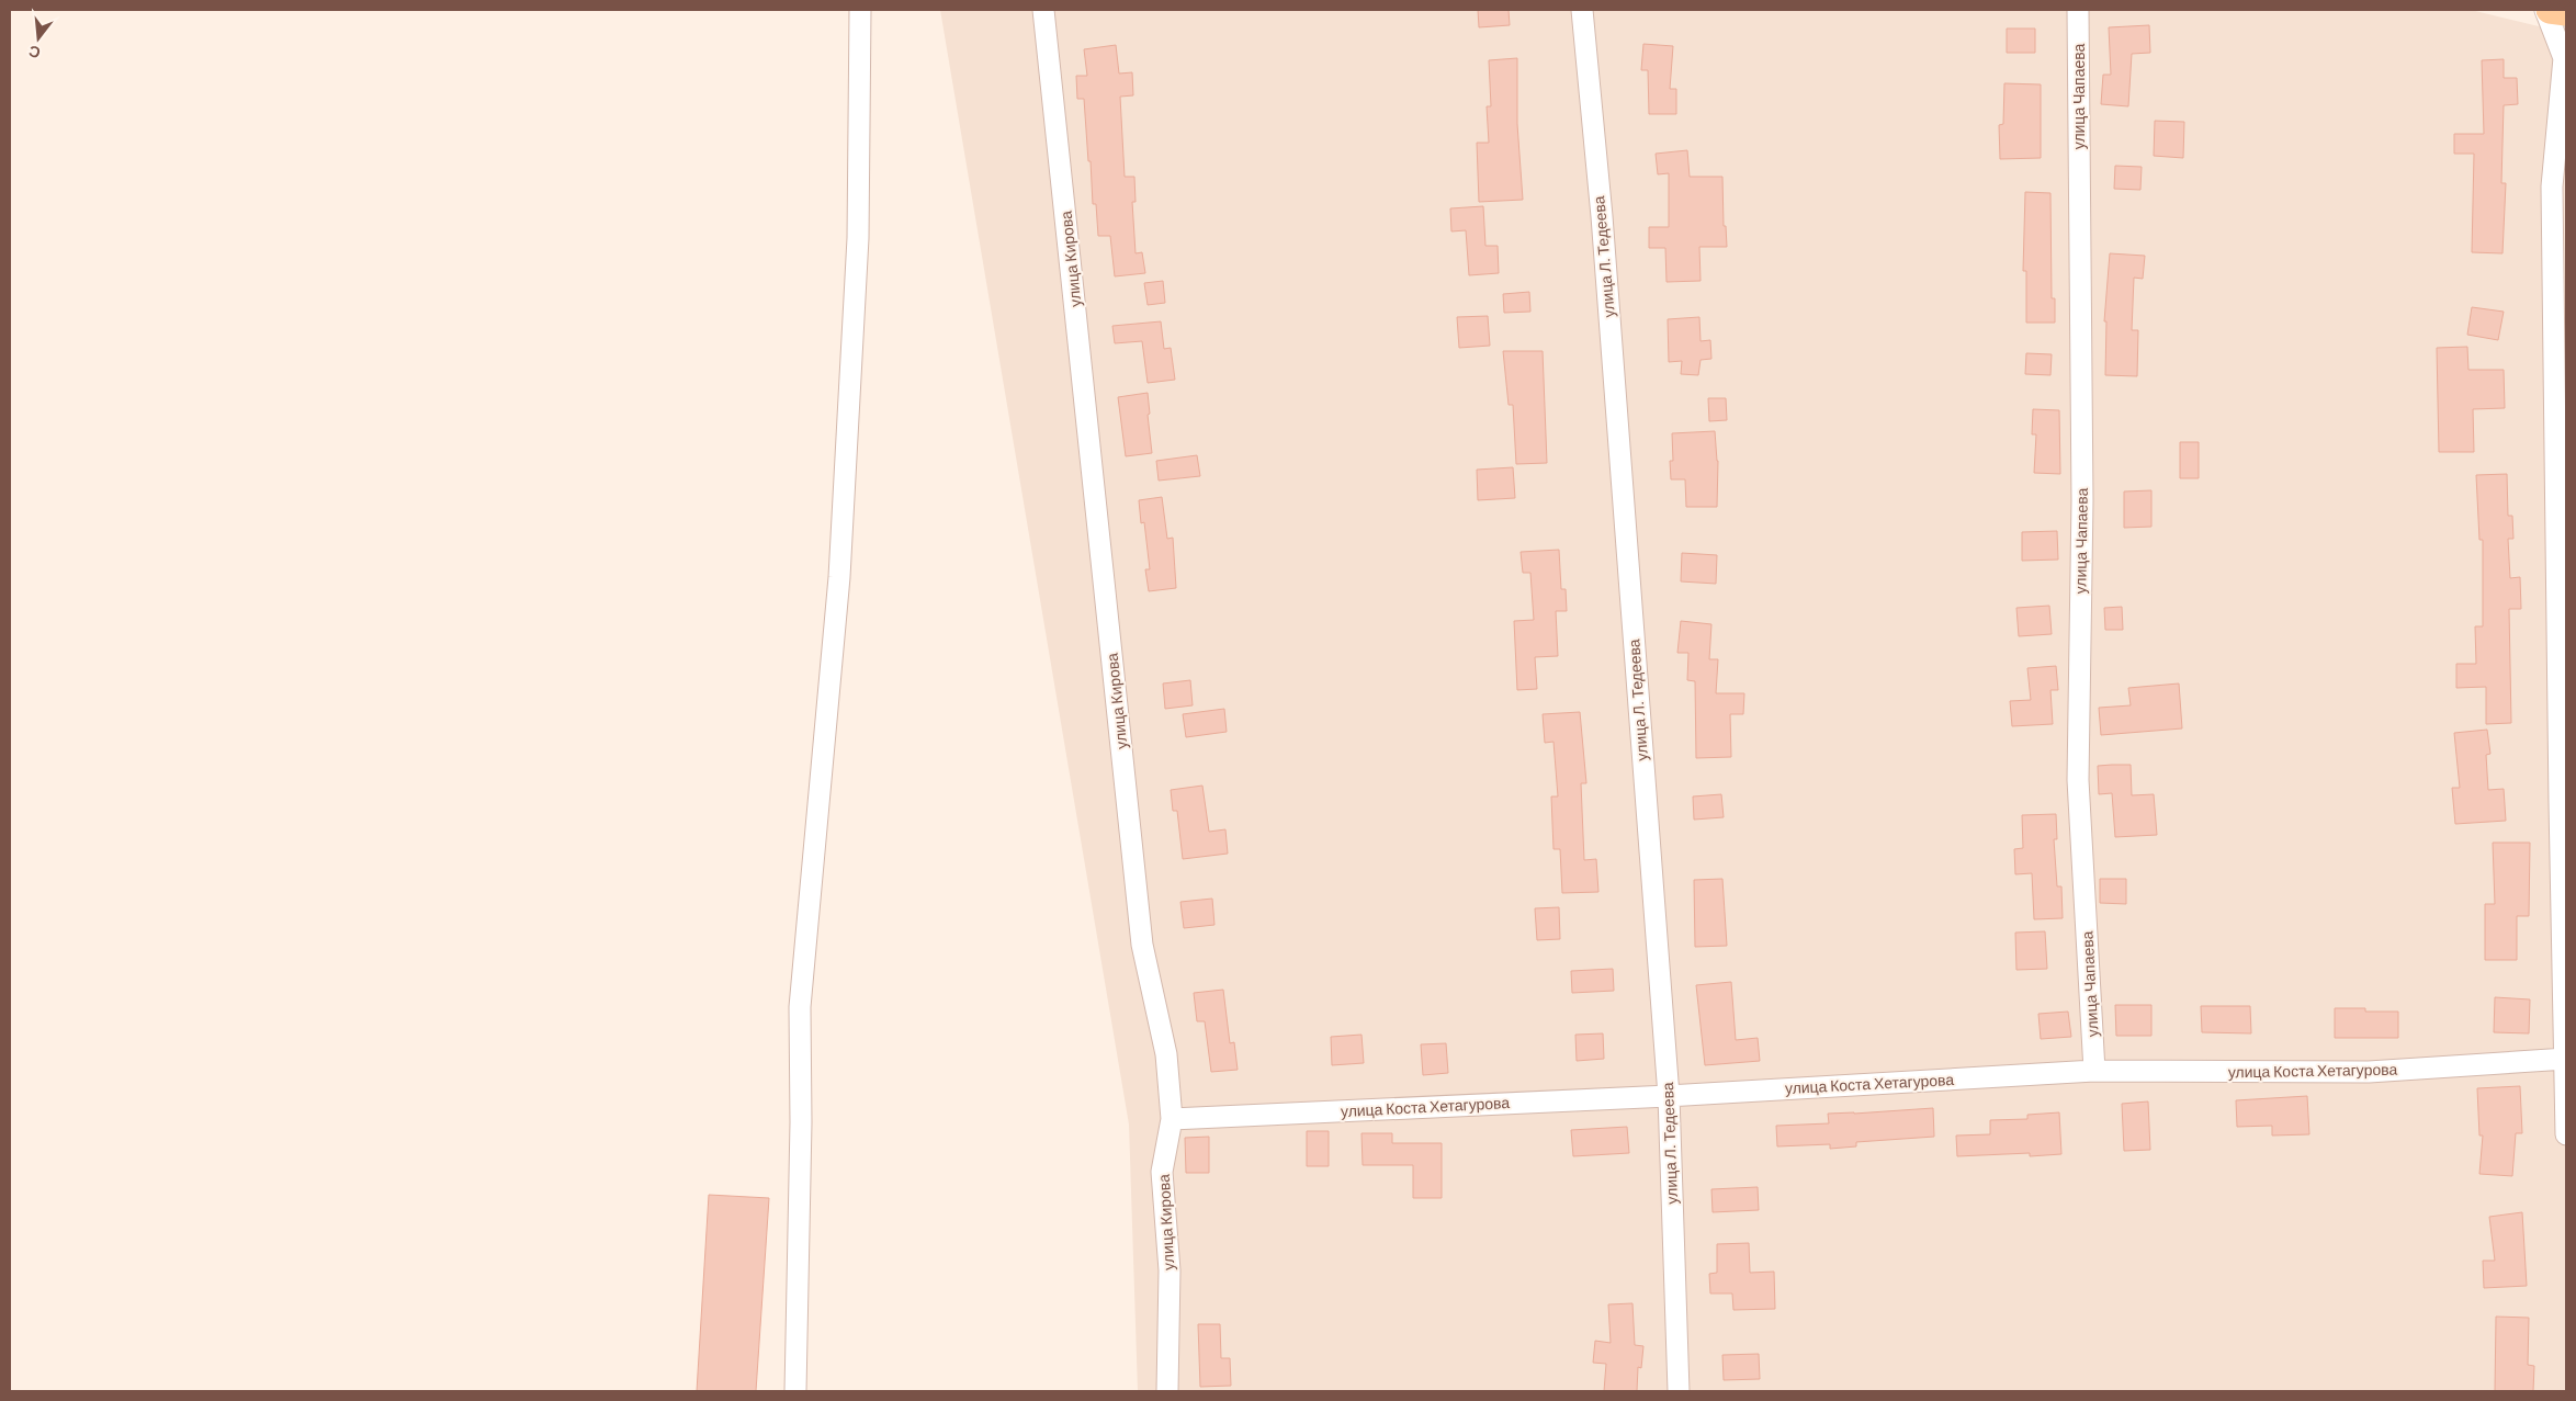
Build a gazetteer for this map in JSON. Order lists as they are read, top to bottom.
{
  "streets": {
    "street": [
      "улица Чапаева",
      "улица Л. Тедеева",
      "улица Кирова",
      "улица Коста Хетагурова"
    ]
  },
  "crossings": [
    ["улица Чапаева", "улица Коста Хетагурова"],
    ["улица Л. Тедеева", "улица Коста Хетагурова"],
    ["улица Кирова", "улица Коста Хетагурова"]
  ],
  "north": "bottom"
}
